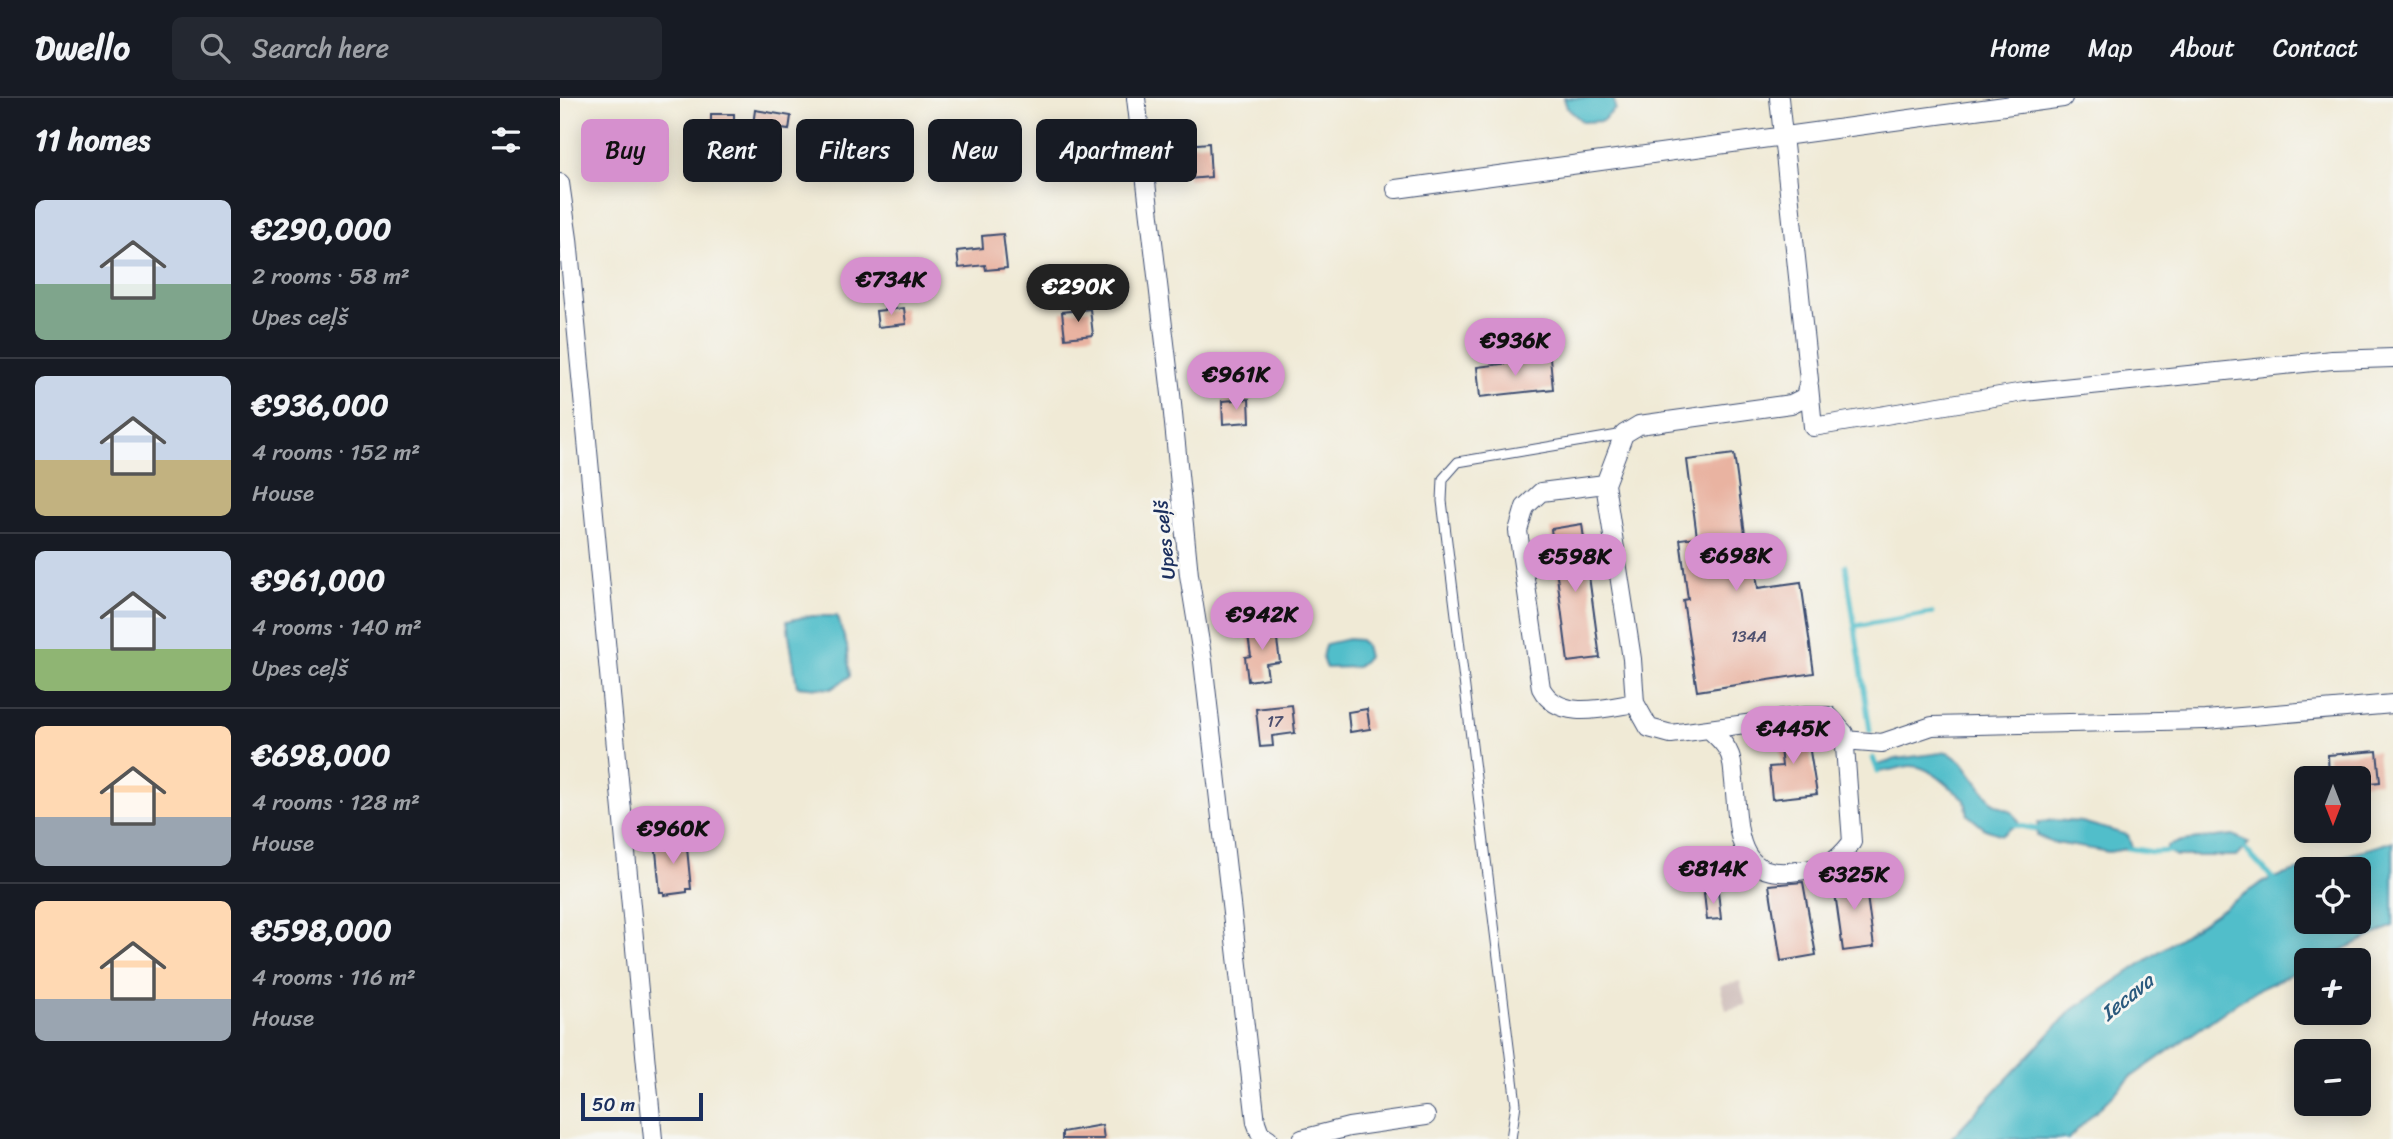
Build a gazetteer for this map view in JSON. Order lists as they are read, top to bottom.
{
  "streets": {
    "street": ["Upes ceļš"]
  },
  "water": ["Iecava"],
  "house_numbers": ["134A", "17"],
  "scale_bar": "50 m",
  "north": "bottom",
  "page": {
    "header": "Dwello",
    "search": "Search here",
    "nav": [
      "Home",
      "Map",
      "About",
      "Contact"
    ],
    "heading": "11 homes",
    "chip": [
      "Buy",
      "Rent",
      "Filters",
      "New",
      "Apartment"
    ],
    "list": [
      {
        "name": "€290,000",
        "note": "2 rooms · 58 m² · Upes ceļš"
      },
      {
        "name": "€936,000",
        "note": "4 rooms · 152 m² · House"
      },
      {
        "name": "€961,000",
        "note": "4 rooms · 140 m² · Upes ceļš"
      },
      {
        "name": "€698,000",
        "note": "4 rooms · 128 m² · House"
      },
      {
        "name": "€598,000",
        "note": "4 rooms · 116 m² · House"
      }
    ],
    "price": [
      "€734K",
      "€290K",
      "€936K",
      "€961K",
      "€698K",
      "€598K",
      "€942K",
      "€445K",
      "€960K",
      "€814K",
      "€325K"
    ],
    "map_buttons": ["+", "−"],
    "scale": "50 m"
  }
}
